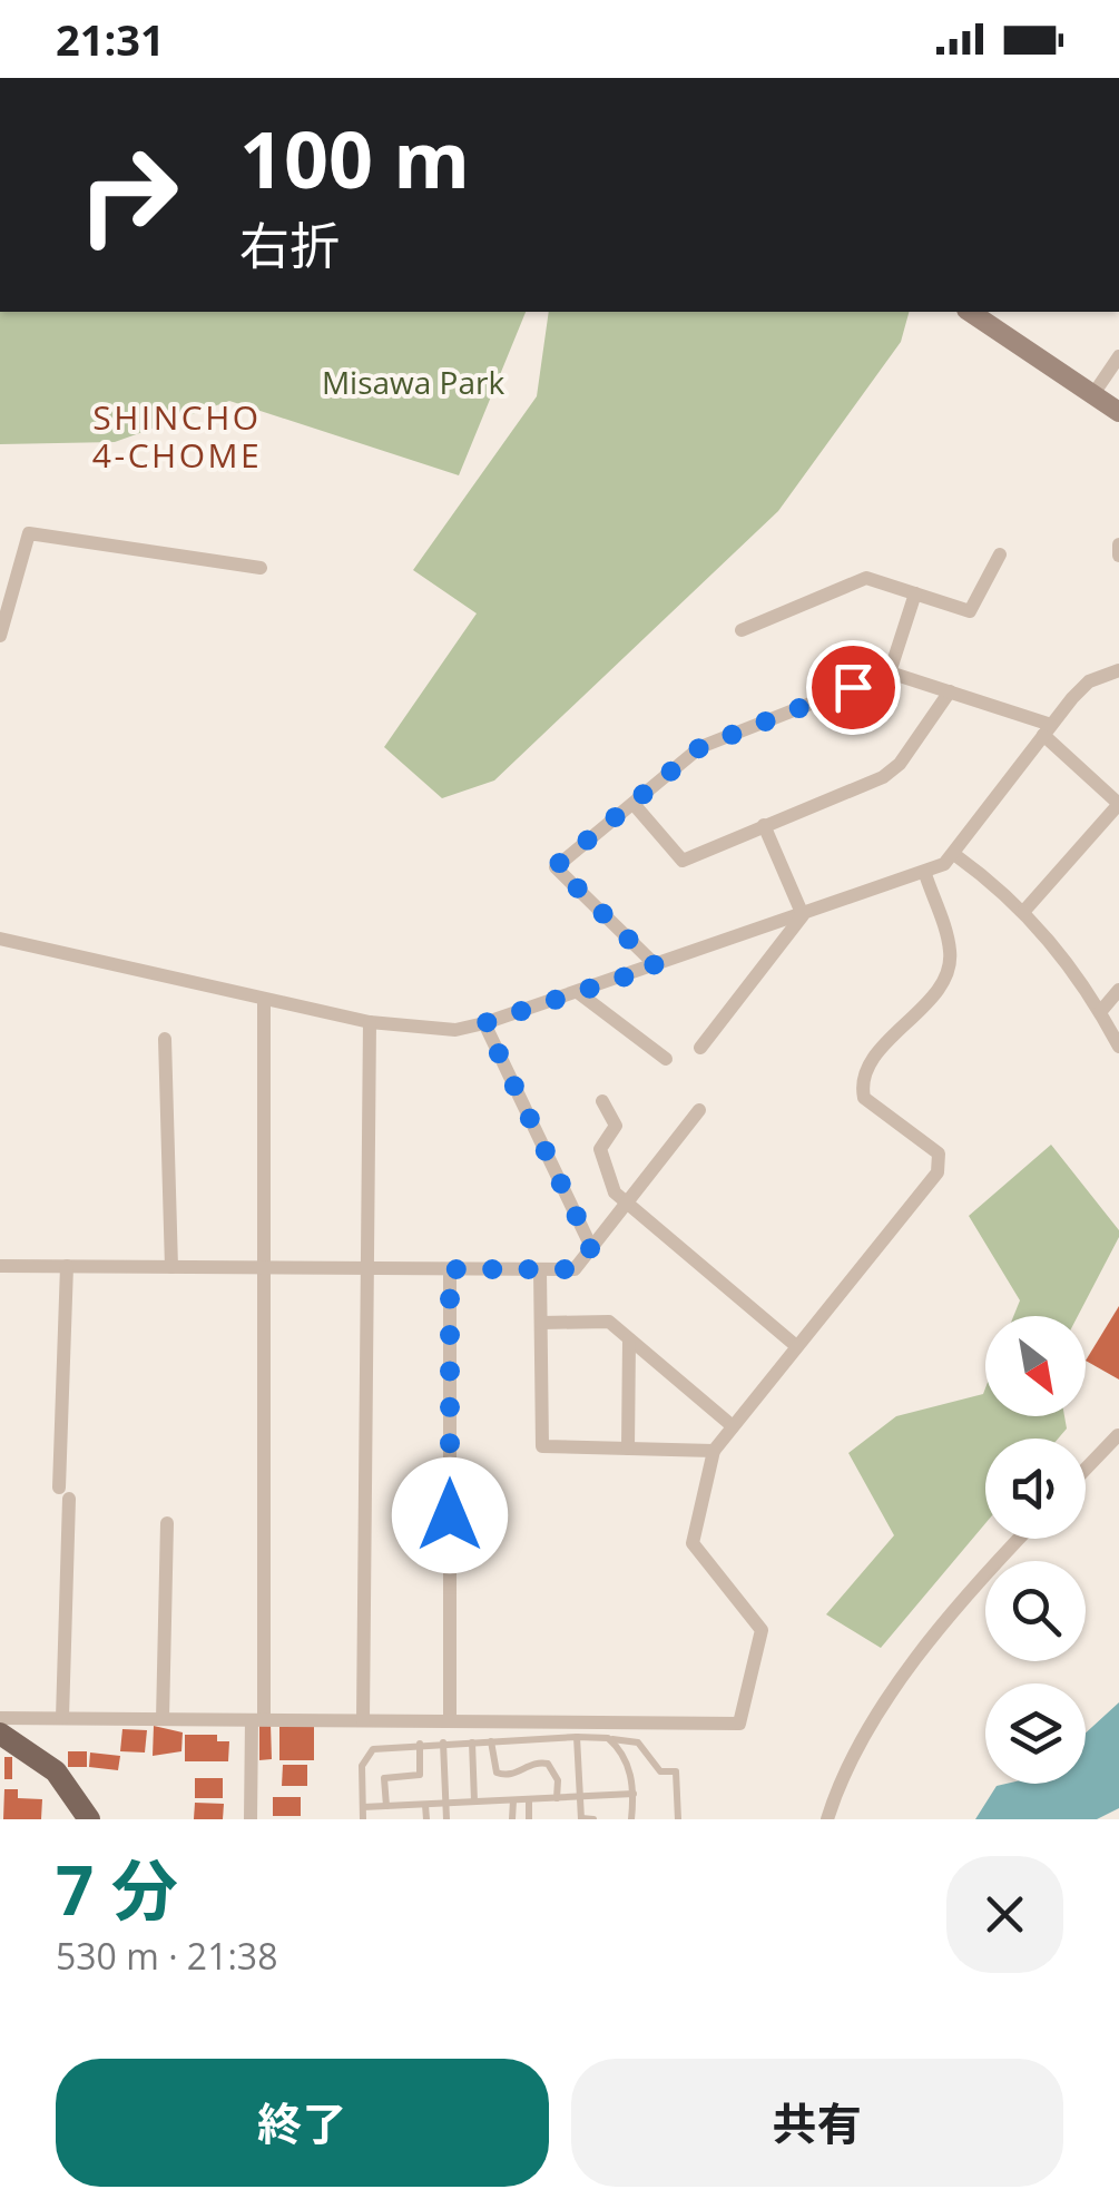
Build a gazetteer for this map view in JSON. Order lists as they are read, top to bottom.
{
  "districts": ["SHINCHO 4-CHOME"],
  "parks": ["Misawa Park"],
  "north": "bottom right",
  "page": {
    "status": "21:31",
    "turn": ["100 m", "右折"],
    "heading": ["7 分", "530 m · 21:38"],
    "buttons": ["終了", "共有"]
  }
}
